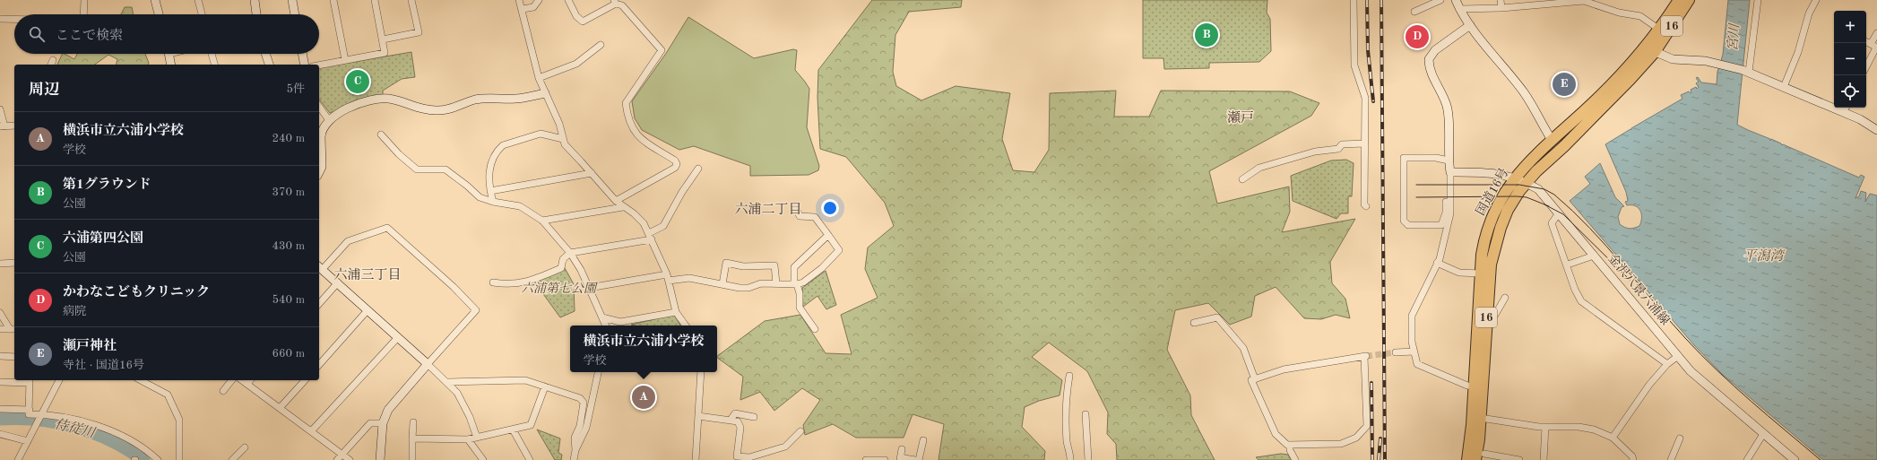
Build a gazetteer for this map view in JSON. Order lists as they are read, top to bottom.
{
  "streets": {
    "highway": ["16", "国道16号"],
    "street": ["金沢八景六浦線"]
  },
  "crossings": [
    ["国道16号", "金沢八景六浦線"]
  ],
  "districts": ["瀬戸", "六浦二丁目", "六浦三丁目"],
  "water": ["宮川", "平潟湾", "侍従川"],
  "parks": ["六浦第七公園"],
  "page": {
    "map_buttons": ["+", "−"],
    "search": "ここで検索",
    "pins": [
      "B",
      "D",
      "C",
      "E",
      "A"
    ],
    "heading": ["周辺", "5件"],
    "list": [
      {
        "mark": "A",
        "name": "横浜市立六浦小学校",
        "note": "学校",
        "value": "240 m"
      },
      {
        "mark": "B",
        "name": "第1グラウンド",
        "note": "公園",
        "value": "370 m"
      },
      {
        "mark": "C",
        "name": "六浦第四公園",
        "note": "公園",
        "value": "430 m"
      },
      {
        "mark": "D",
        "name": "かわなこどもクリニック",
        "note": "病院",
        "value": "540 m"
      },
      {
        "mark": "E",
        "name": "瀬戸神社",
        "note": "寺社 · 国道16号",
        "value": "660 m"
      }
    ],
    "popup": ["横浜市立六浦小学校", "学校"]
  }
}
